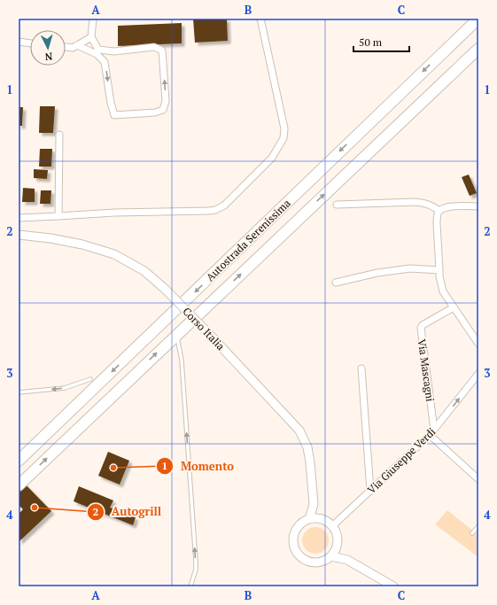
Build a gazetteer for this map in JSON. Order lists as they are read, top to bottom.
{
  "streets": {
    "highway": ["Autostrada Serenissima"],
    "street": ["Corso Italia", "Via Mascagni", "Via Giuseppe Verdi"]
  },
  "crossings": [
    ["Corso Italia", "Via Giuseppe Verdi"],
    ["Via Mascagni", "Via Giuseppe Verdi"]
  ],
  "places": ["Momento", "Autogrill"],
  "scale_bar": "50 m",
  "north": "bottom",
  "grid": {
    "columns": ["A", "B", "C"],
    "rows": [
      "1",
      "2",
      "3",
      "4"
    ]
  }
}
